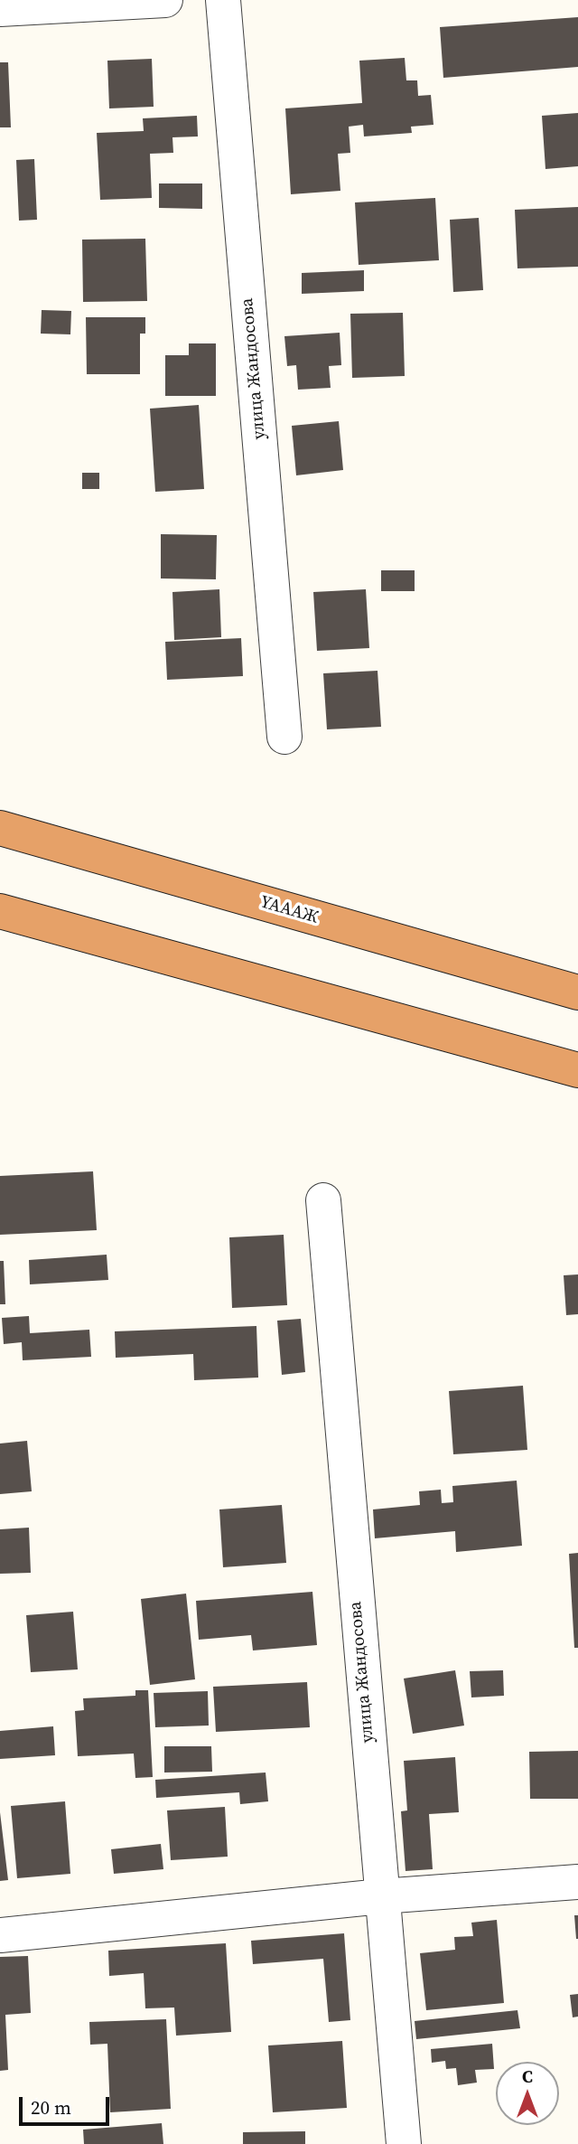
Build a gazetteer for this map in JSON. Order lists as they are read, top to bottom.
{
  "streets": {
    "highway": ["ҮАААЖ"],
    "street": ["улица Жандосова"]
  },
  "scale_bar": "20 m",
  "north": "top"
}
